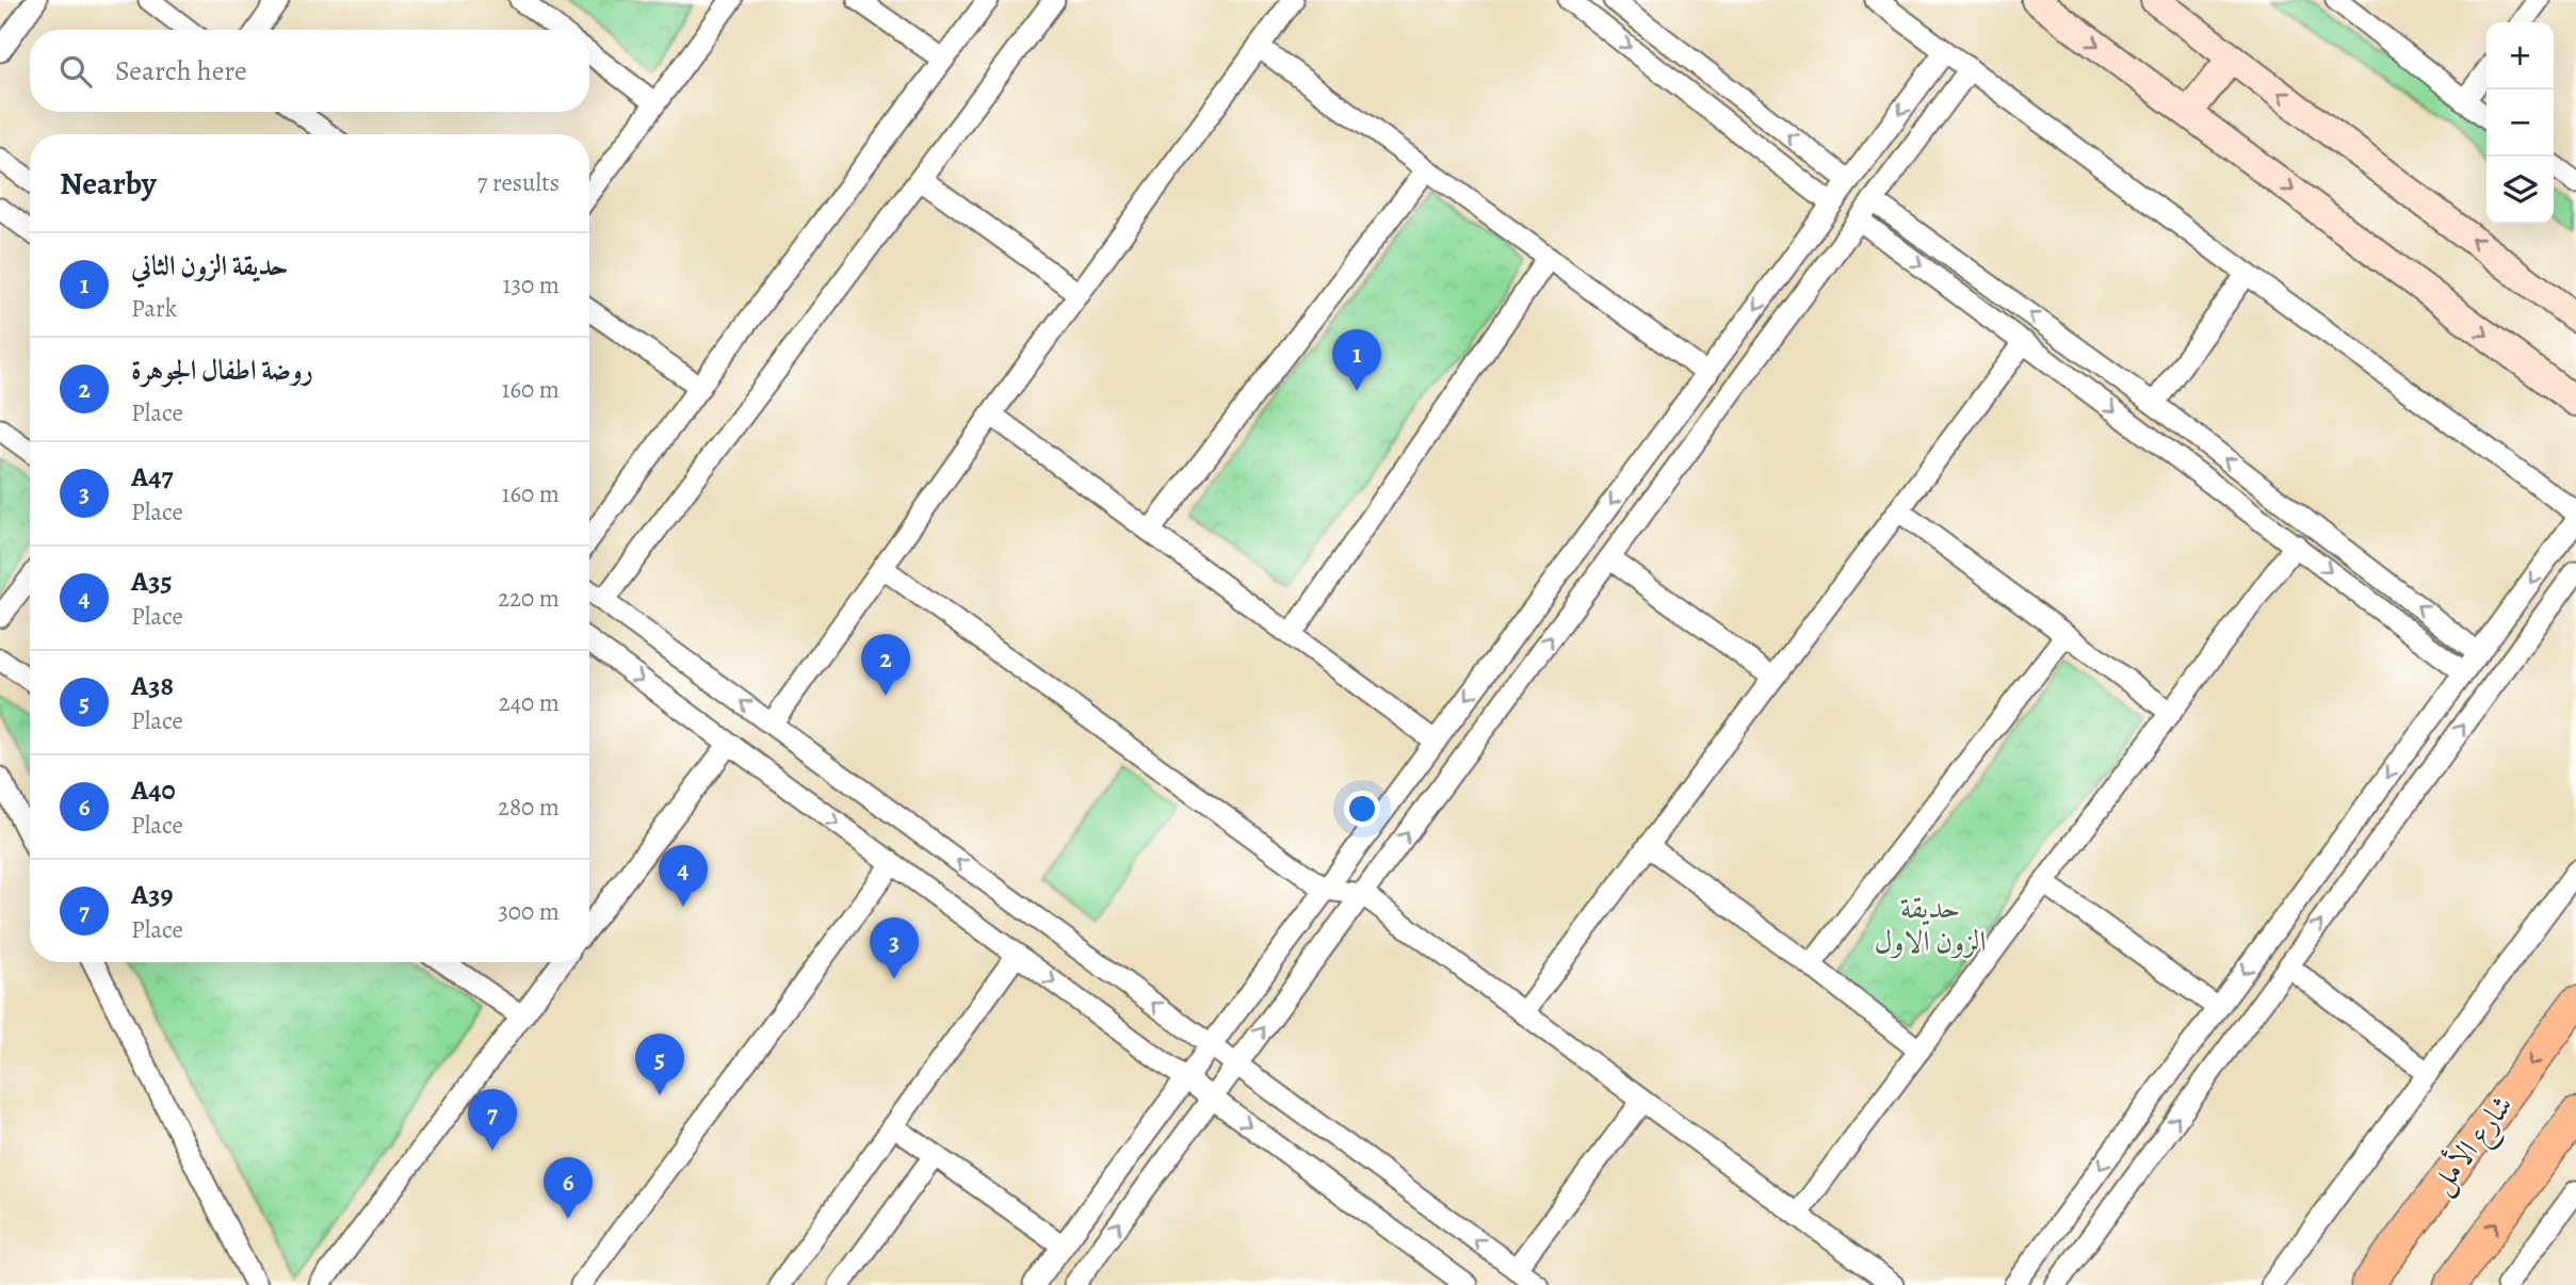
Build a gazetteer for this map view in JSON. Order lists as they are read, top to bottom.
{
  "streets": {
    "main road": ["شارع الأمل"]
  },
  "parks": ["حديقة الزون الاول"],
  "page": {
    "map_buttons": ["+", "−"],
    "search": "Search here",
    "heading": ["Nearby", "7 results"],
    "list": [
      {
        "mark": "1",
        "name": "حديقة الزون الثاني",
        "note": "Park",
        "value": "130 m"
      },
      {
        "mark": "2",
        "name": "روضة اطفال الجوهرة",
        "note": "Place",
        "value": "160 m"
      },
      {
        "mark": "3",
        "name": "A47",
        "note": "Place",
        "value": "160 m"
      },
      {
        "mark": "4",
        "name": "A35",
        "note": "Place",
        "value": "220 m"
      },
      {
        "mark": "5",
        "name": "A38",
        "note": "Place",
        "value": "240 m"
      },
      {
        "mark": "6",
        "name": "A40",
        "note": "Place",
        "value": "280 m"
      },
      {
        "mark": "7",
        "name": "A39",
        "note": "Place",
        "value": "300 m"
      }
    ],
    "pins": [
      "1",
      "2",
      "4",
      "3",
      "5",
      "7",
      "6"
    ]
  }
}
